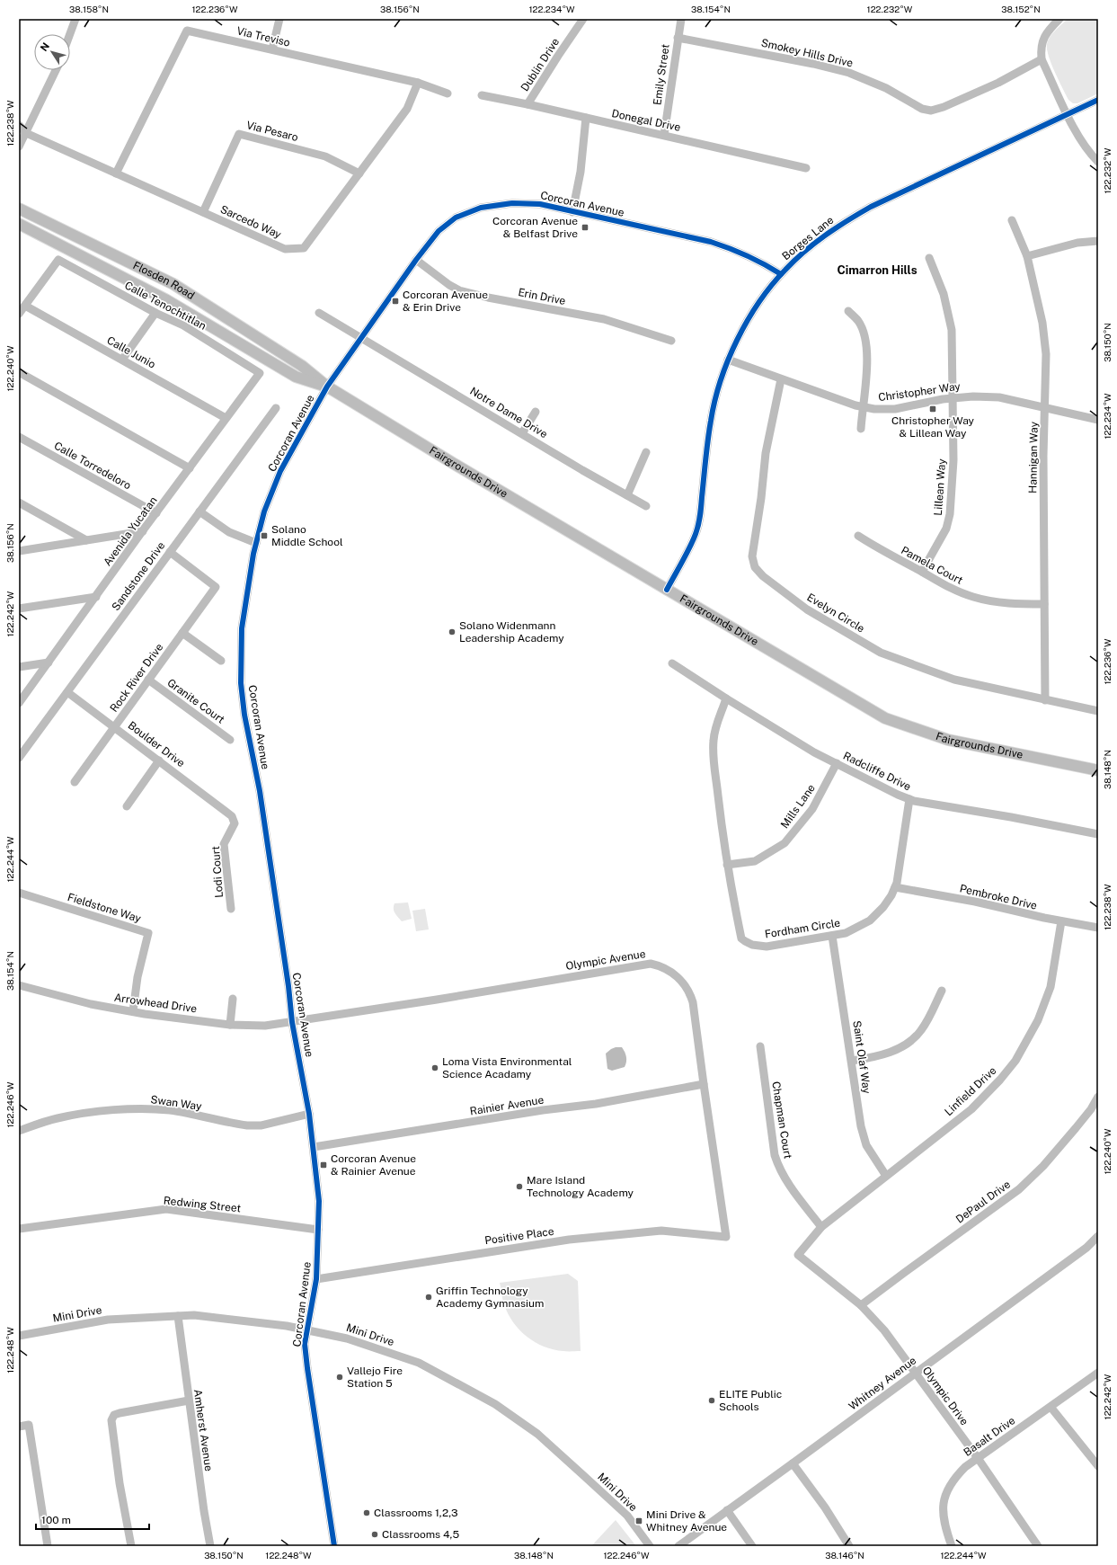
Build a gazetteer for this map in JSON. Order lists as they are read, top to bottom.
{
  "streets": {
    "main road": ["Flosden Road", "Fairgrounds Drive"],
    "street": [
      "Via Treviso",
      "Smokey Hills Drive",
      "Dublin Drive",
      "Emily Street",
      "Donegal Drive",
      "Via Pesaro",
      "Corcoran Avenue",
      "Sarcedo Way",
      "Borges Lane",
      "Erin Drive",
      "Calle Tenochtitlan",
      "Calle Junio",
      "Christopher Way",
      "Notre Dame Drive",
      "Hannigan Way",
      "Calle Torredeloro",
      "Lillean Way",
      "Avenida Yucatan",
      "Pamela Court",
      "Sandstone Drive",
      "Evelyn Circle",
      "Rock River Drive",
      "Granite Court",
      "Boulder Drive",
      "Radcliffe Drive",
      "Mills Lane",
      "Lodi Court",
      "Pembroke Drive",
      "Fieldstone Way",
      "Fordham Circle",
      "Olympic Avenue",
      "Arrowhead Drive",
      "Saint Olaf Way",
      "Linfield Drive",
      "Swan Way",
      "Rainier Avenue",
      "Chapman Court",
      "DePaul Drive",
      "Redwing Street",
      "Positive Place",
      "Mini Drive",
      "Whitney Avenue",
      "Olympic Drive",
      "Amherst Avenue",
      "Basalt Drive"
    ]
  },
  "crossings": [
    ["Via Treviso", "Sarcedo Way"],
    ["Smokey Hills Drive", "Emily Street"],
    ["Dublin Drive", "Donegal Drive"],
    ["Emily Street", "Donegal Drive"],
    ["Via Pesaro", "Sarcedo Way"],
    ["Corcoran Avenue", "Borges Lane"],
    ["Corcoran Avenue", "Erin Drive"],
    ["Corcoran Avenue", "Notre Dame Drive"],
    ["Corcoran Avenue", "Fairgrounds Drive"],
    ["Corcoran Avenue", "Olympic Avenue"],
    ["Corcoran Avenue", "Arrowhead Drive"],
    ["Corcoran Avenue", "Swan Way"],
    ["Corcoran Avenue", "Rainier Avenue"],
    ["Corcoran Avenue", "Redwing Street"],
    ["Corcoran Avenue", "Positive Place"],
    ["Corcoran Avenue", "Mini Drive"],
    ["Borges Lane", "Christopher Way"],
    ["Borges Lane", "Fairgrounds Drive"],
    ["Flosden Road", "Fairgrounds Drive"],
    ["Calle Tenochtitlan", "Calle Junio"],
    ["Calle Tenochtitlan", "Avenida Yucatan"],
    ["Calle Junio", "Avenida Yucatan"],
    ["Christopher Way", "Hannigan Way"],
    ["Christopher Way", "Lillean Way"],
    ["Christopher Way", "Evelyn Circle"],
    ["Hannigan Way", "Pamela Court"],
    ["Hannigan Way", "Evelyn Circle"],
    ["Calle Torredeloro", "Avenida Yucatan"],
    ["Lillean Way", "Pamela Court"],
    ["Sandstone Drive", "Rock River Drive"],
    ["Sandstone Drive", "Boulder Drive"],
    ["Rock River Drive", "Granite Court"],
    ["Rock River Drive", "Boulder Drive"],
    ["Boulder Drive", "Lodi Court"],
    ["Radcliffe Drive", "Mills Lane"],
    ["Radcliffe Drive", "Fordham Circle"],
    ["Mills Lane", "Fordham Circle"],
    ["Pembroke Drive", "Fordham Circle"],
    ["Pembroke Drive", "Linfield Drive"],
    ["Fieldstone Way", "Arrowhead Drive"],
    ["Fordham Circle", "Saint Olaf Way"],
    ["Olympic Avenue", "Arrowhead Drive"],
    ["Olympic Avenue", "Rainier Avenue"],
    ["Olympic Avenue", "Positive Place"],
    ["Saint Olaf Way", "Linfield Drive"],
    ["Linfield Drive", "Chapman Court"],
    ["Linfield Drive", "Olympic Drive"],
    ["Chapman Court", "Olympic Drive"],
    ["DePaul Drive", "Olympic Drive"],
    ["Mini Drive", "Amherst Avenue"],
    ["Whitney Avenue", "Olympic Drive"],
    ["Olympic Drive", "Basalt Drive"]
  ],
  "districts": ["Cimarron Hills"],
  "places": {
    "transit": [
      "Corcoran Avenue & Belfast Drive",
      "Corcoran Avenue & Erin Drive",
      "Christopher Way & Lillean Way",
      "Solano Middle School",
      "Corcoran Avenue & Rainier Avenue",
      "Mini Drive & Whitney Avenue"
    ],
    "other": [
      "Solano Widenmann Leadership Academy",
      "Loma Vista Environmental Science Acadamy",
      "Mare Island Technology Academy",
      "Griffin Technology Academy Gymnasium",
      "Vallejo Fire Station 5",
      "ELITE Public Schools",
      "Classrooms 1,2,3",
      "Classrooms 4,5"
    ]
  },
  "scale_bar": "100 m",
  "north": "top left",
  "coordinates": [
    "38.158°N",
    "122.236°W",
    "38.156°N",
    "122.234°W",
    "38.154°N",
    "122.232°W",
    "38.152°N",
    "122.238°W",
    "38.150°N",
    "122.240°W",
    "122.242°W",
    "38.148°N",
    "122.244°W",
    "122.246°W",
    "122.248°W",
    "38.146°N"
  ]
}
